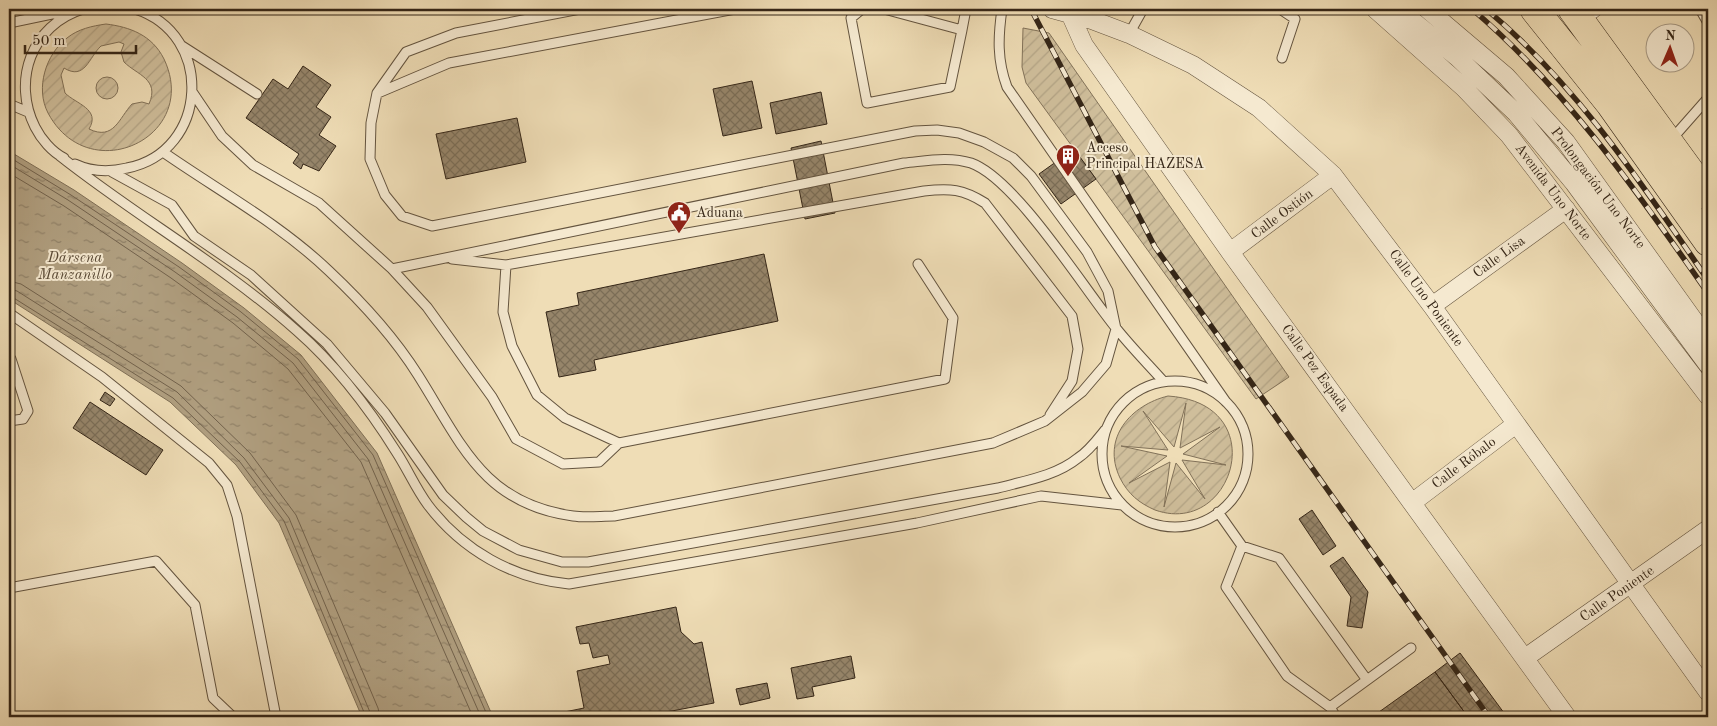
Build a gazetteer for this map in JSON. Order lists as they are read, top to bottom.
{
  "streets": {
    "street": [
      "Prolongación Uno Norte",
      "Avenida Uno Norte",
      "Calle Ostión",
      "Calle Lisa",
      "Calle Uno Poniente",
      "Calle Pez Espada",
      "Calle Róbalo",
      "Calle Poniente"
    ]
  },
  "crossings": [
    ["Avenida Uno Norte", "Calle Lisa"],
    ["Calle Ostión", "Calle Uno Poniente"],
    ["Calle Ostión", "Calle Pez Espada"],
    ["Calle Lisa", "Calle Uno Poniente"],
    ["Calle Uno Poniente", "Calle Pez Espada"],
    ["Calle Uno Poniente", "Calle Róbalo"],
    ["Calle Uno Poniente", "Calle Poniente"],
    ["Calle Pez Espada", "Calle Róbalo"],
    ["Calle Pez Espada", "Calle Poniente"]
  ],
  "water": ["Dársena Manzanillo"],
  "places": {
    "building": ["Acceso Principal HAZESA"],
    "public building": ["Aduana"]
  },
  "scale_bar": "50 m",
  "north": "top"
}
